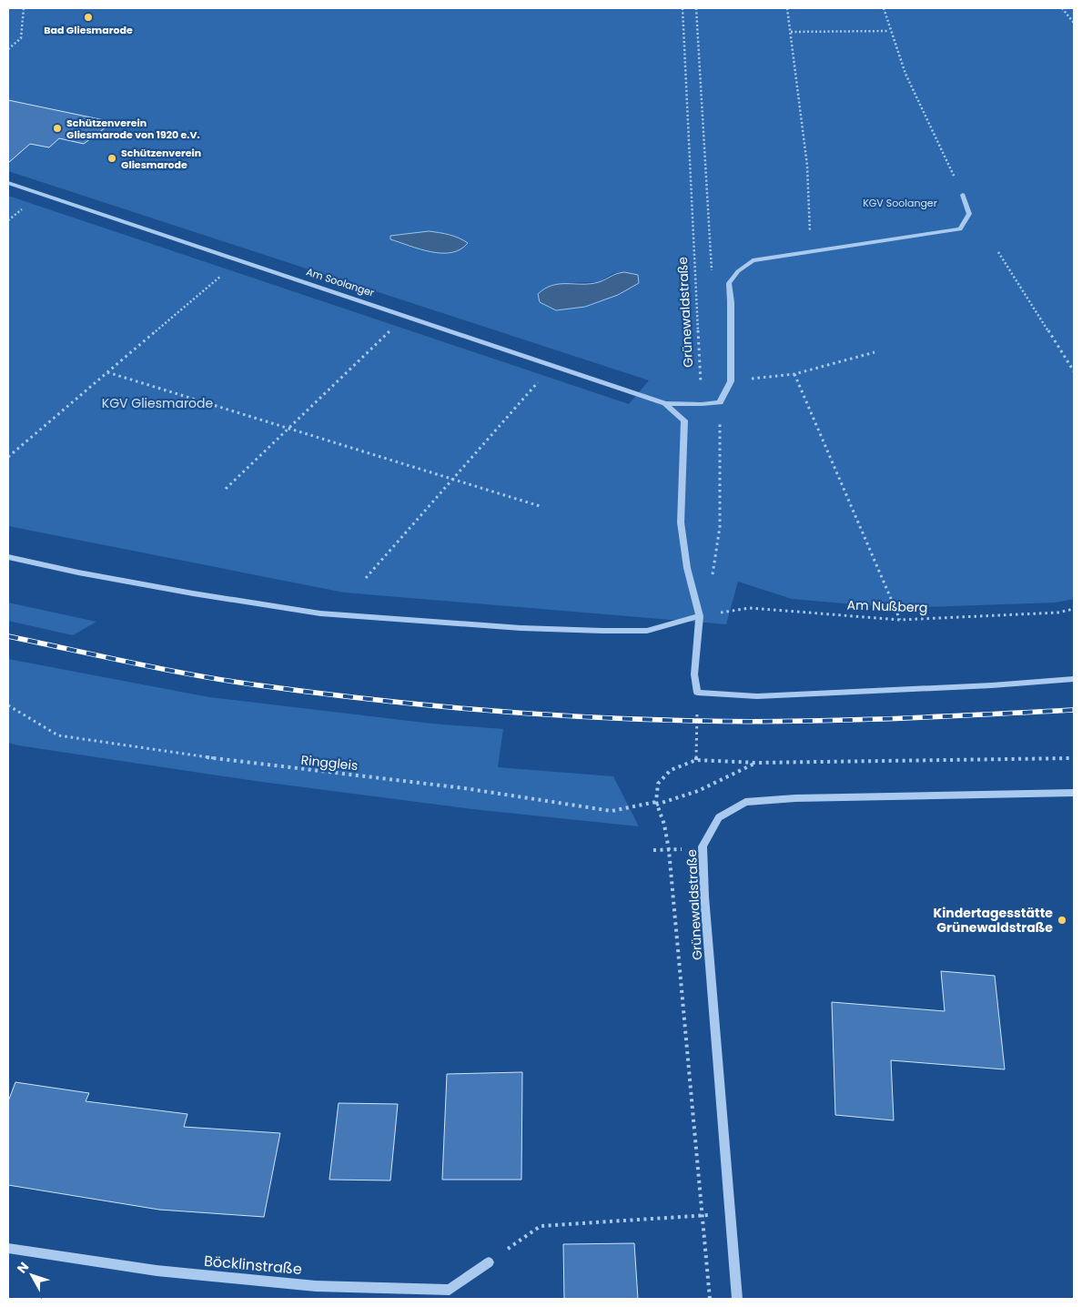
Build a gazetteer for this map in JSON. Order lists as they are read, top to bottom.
{
  "streets": {
    "street": ["Am Soolanger", "Grünewaldstraße", "Böcklinstraße"],
    "path": ["Am Nußberg", "Ringgleis"]
  },
  "parks": ["KGV Soolanger", "KGV Gliesmarode"],
  "places": [
    "Bad Gliesmarode",
    "Schützenverein Gliesmarode von 1920 e.V.",
    "Schützenverein Gliesmarode",
    "Kindertagesstätte Grünewaldstraße"
  ],
  "north": "top left"
}
